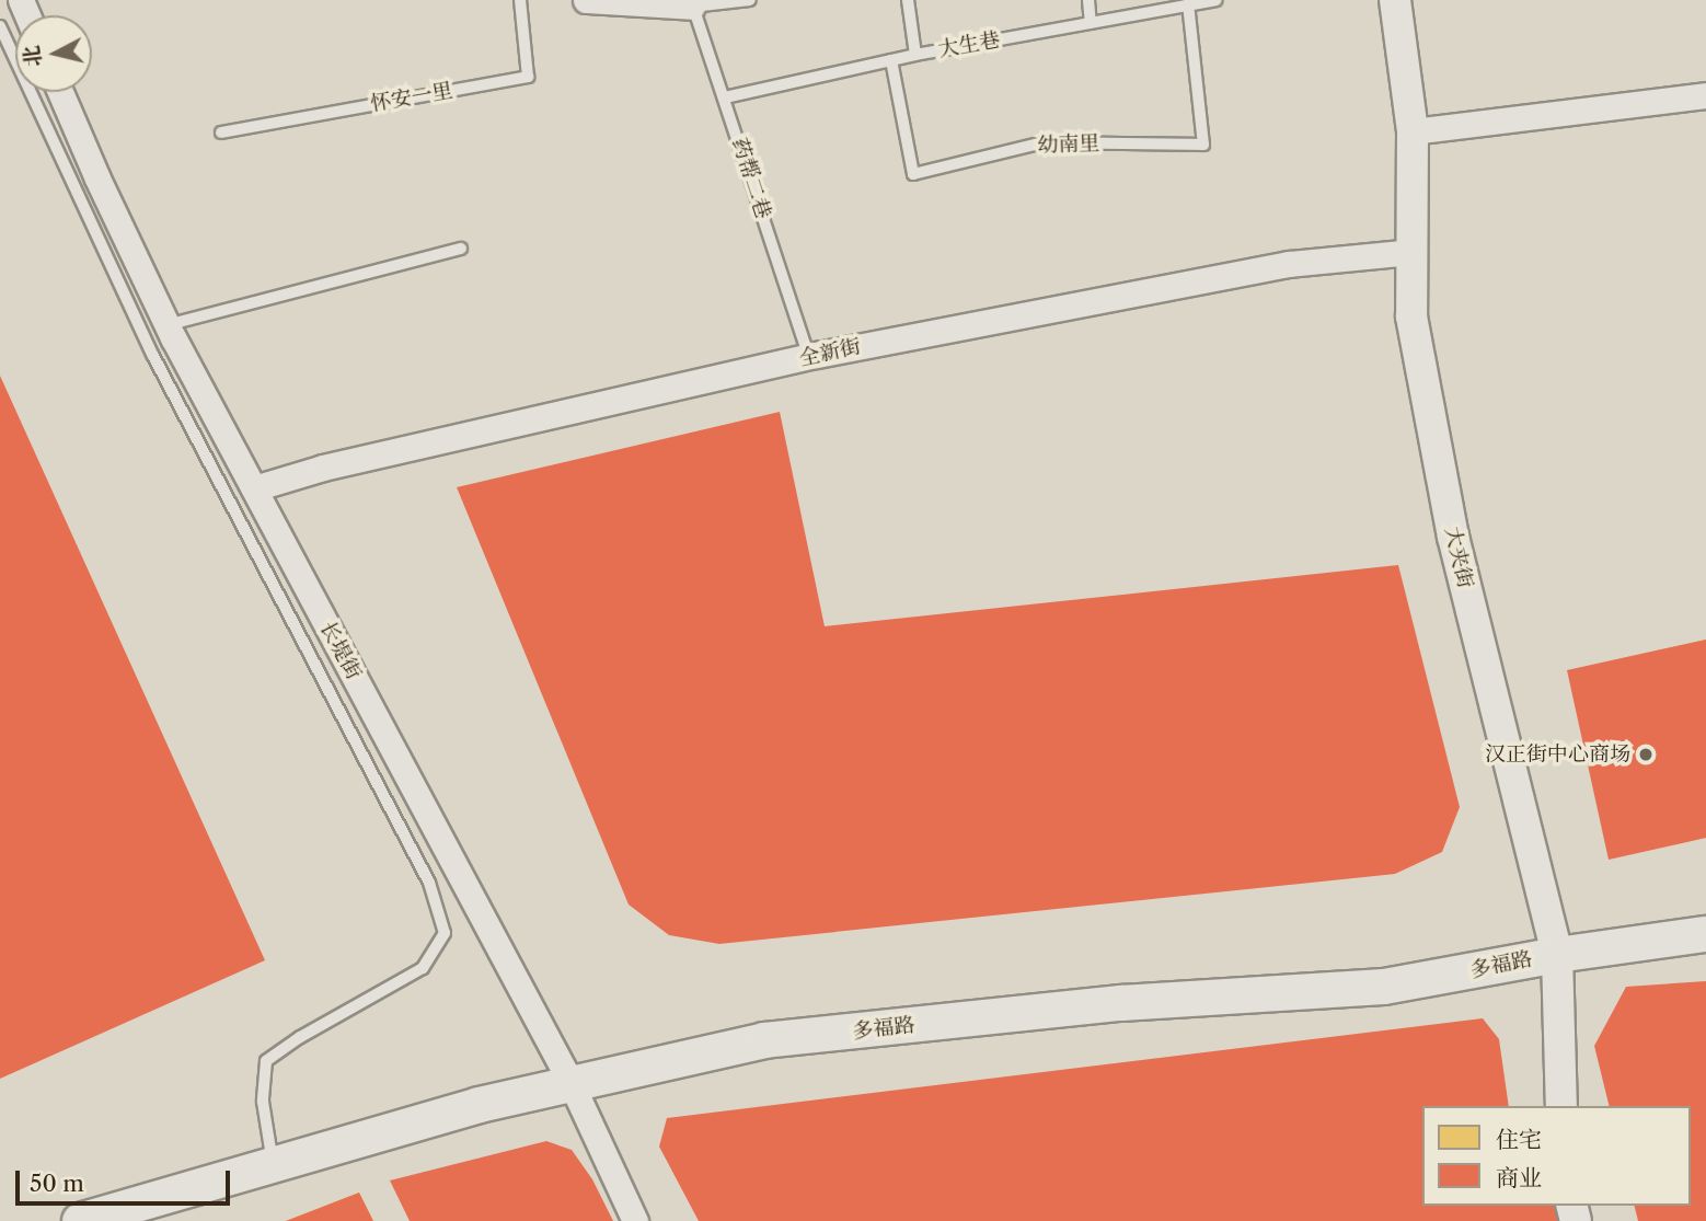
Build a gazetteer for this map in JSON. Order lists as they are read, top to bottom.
{
  "streets": {
    "main road": ["多福路"],
    "street": ["全新街", "大夹街", "长堤街"],
    "lane": [
      "大生巷",
      "怀安一里",
      "幼南里",
      "药帮二巷"
    ]
  },
  "crossings": [
    ["大生巷", "幼南里"],
    ["大生巷", "药帮二巷"],
    ["药帮二巷", "全新街"],
    ["全新街", "大夹街"],
    ["全新街", "长堤街"],
    ["大夹街", "多福路"],
    ["长堤街", "多福路"]
  ],
  "places": ["汉正街中心商场"],
  "legend": ["住宅", "商业"],
  "scale_bar": "50 m",
  "north": "left"
}
